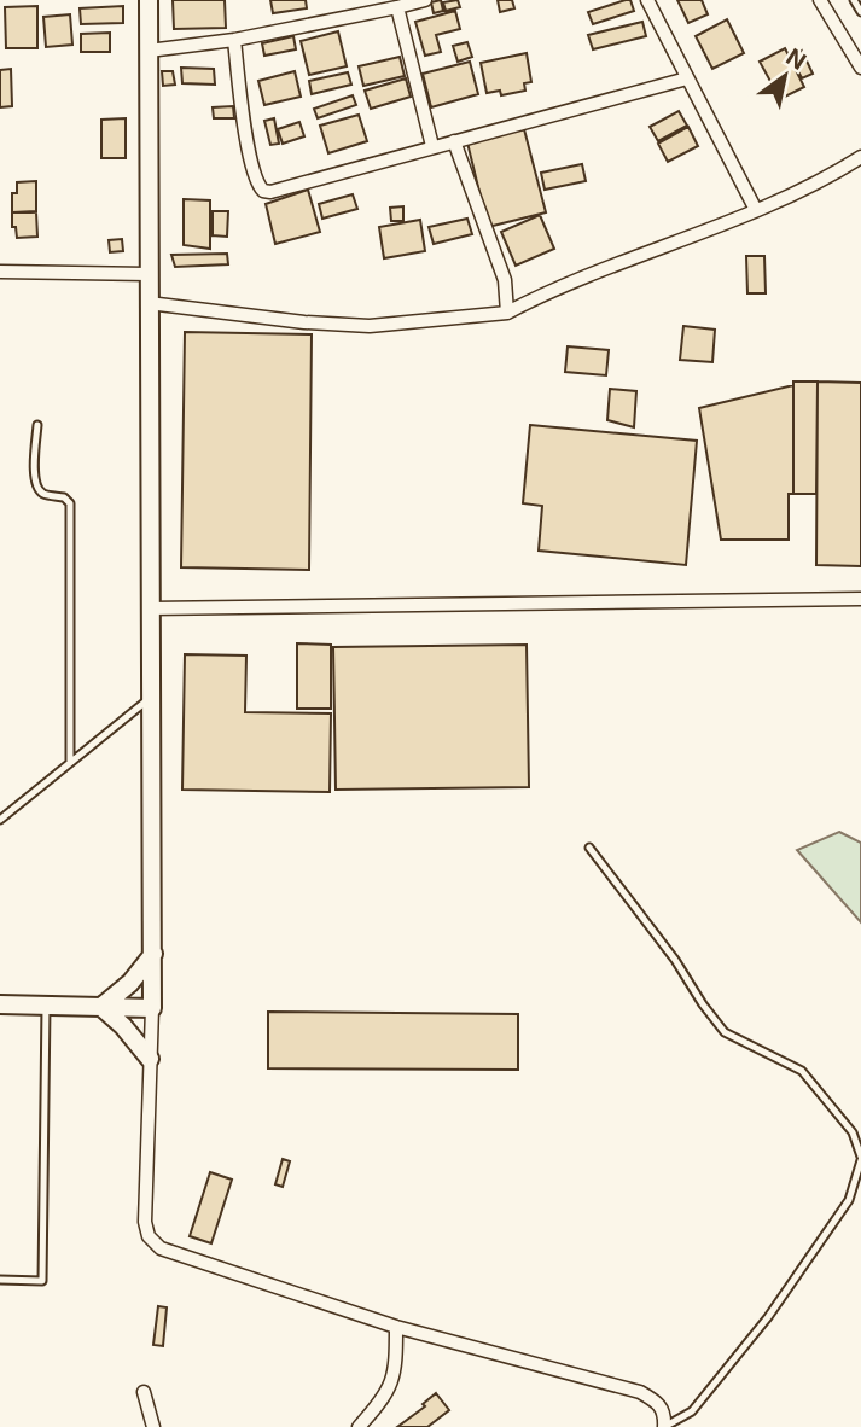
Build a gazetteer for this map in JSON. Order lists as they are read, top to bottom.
{
  "north": "top right"
}
